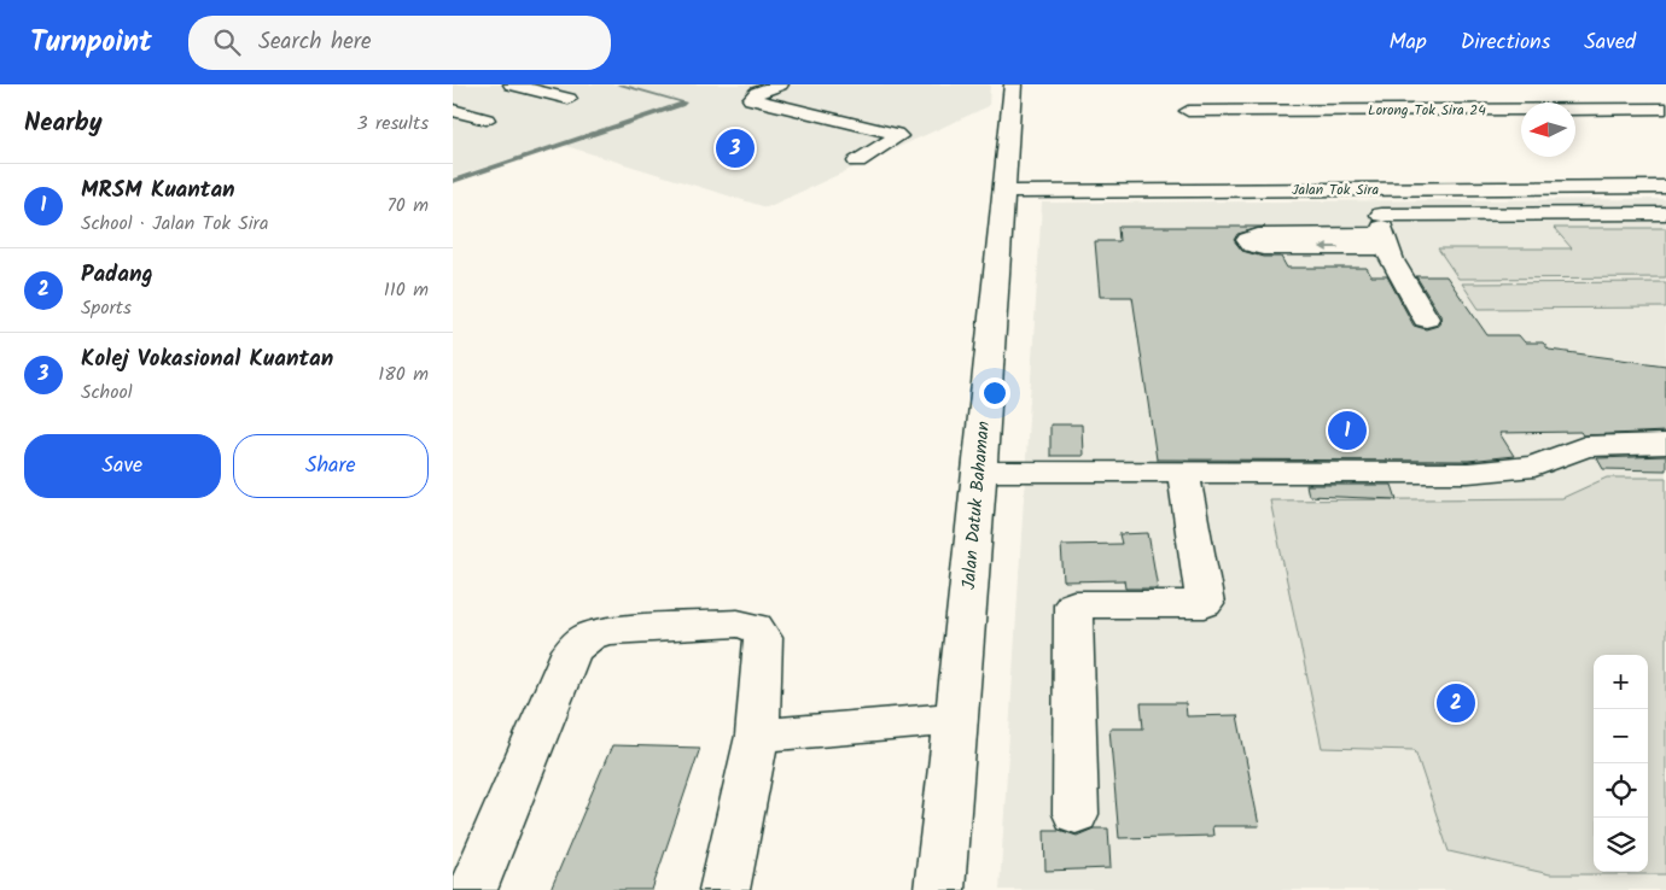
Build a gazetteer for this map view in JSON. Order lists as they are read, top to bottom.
{
  "streets": {
    "street": ["Lorong Tok Sira 24", "Jalan Tok Sira", "Jalan Datuk Bahaman"]
  },
  "crossings": [
    ["Jalan Tok Sira", "Jalan Datuk Bahaman"]
  ],
  "north": "left",
  "page": {
    "header": "Turnpoint",
    "search": "Search here",
    "nav": ["Map", "Directions", "Saved"],
    "heading": ["Nearby", "3 results"],
    "pins": ["3", "1", "2"],
    "list": [
      {
        "mark": "1",
        "name": "MRSM Kuantan",
        "note": "School · Jalan Tok Sira",
        "value": "70 m"
      },
      {
        "mark": "2",
        "name": "Padang",
        "note": "Sports",
        "value": "110 m"
      },
      {
        "mark": "3",
        "name": "Kolej Vokasional Kuantan",
        "note": "School",
        "value": "180 m"
      }
    ],
    "buttons": ["Save", "Share"],
    "map_buttons": ["+", "−"]
  }
}
